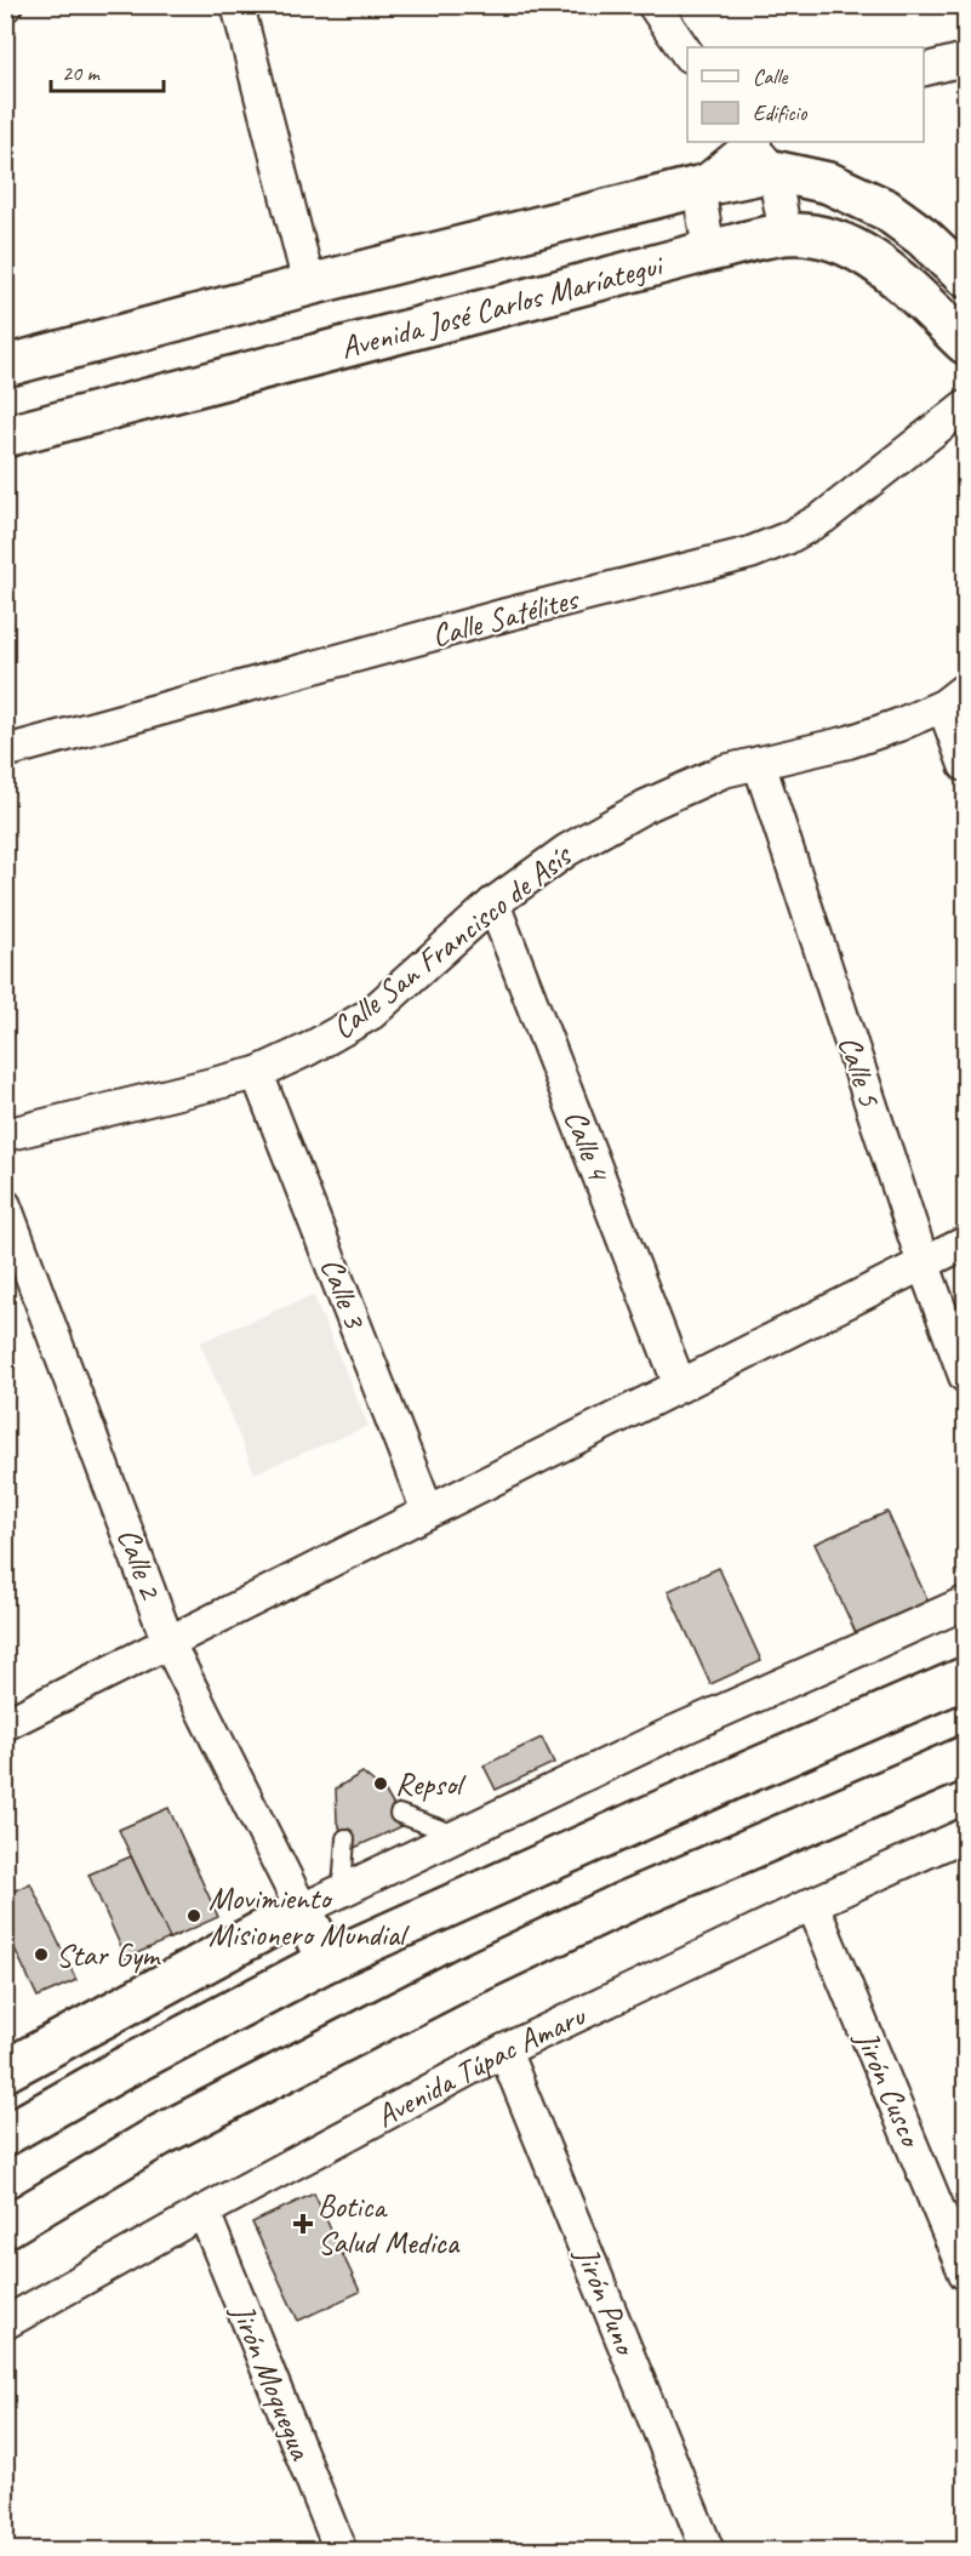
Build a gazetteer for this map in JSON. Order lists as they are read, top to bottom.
{
  "streets": {
    "main road": ["Avenida José Carlos Maríategui"],
    "street": [
      "Calle Satélites",
      "Calle San Francisco de Asís",
      "Calle 5",
      "Calle 4",
      "Calle 3",
      "Calle 2",
      "Avenida Túpac Amaru",
      "Jirón Cusco",
      "Jirón Puno",
      "Jirón Moquegua"
    ]
  },
  "crossings": [
    ["Calle San Francisco de Asís", "Calle 5"],
    ["Calle San Francisco de Asís", "Calle 4"],
    ["Calle San Francisco de Asís", "Calle 3"],
    ["Avenida Túpac Amaru", "Jirón Cusco"],
    ["Avenida Túpac Amaru", "Jirón Puno"],
    ["Avenida Túpac Amaru", "Jirón Moquegua"]
  ],
  "places": {
    "other": ["Repsol", "Movimiento Misionero Mundial", "Star Gym"],
    "health": ["Botica Salud Medica"]
  },
  "legend": ["Calle", "Edificio"],
  "scale_bar": "20 m"
}
